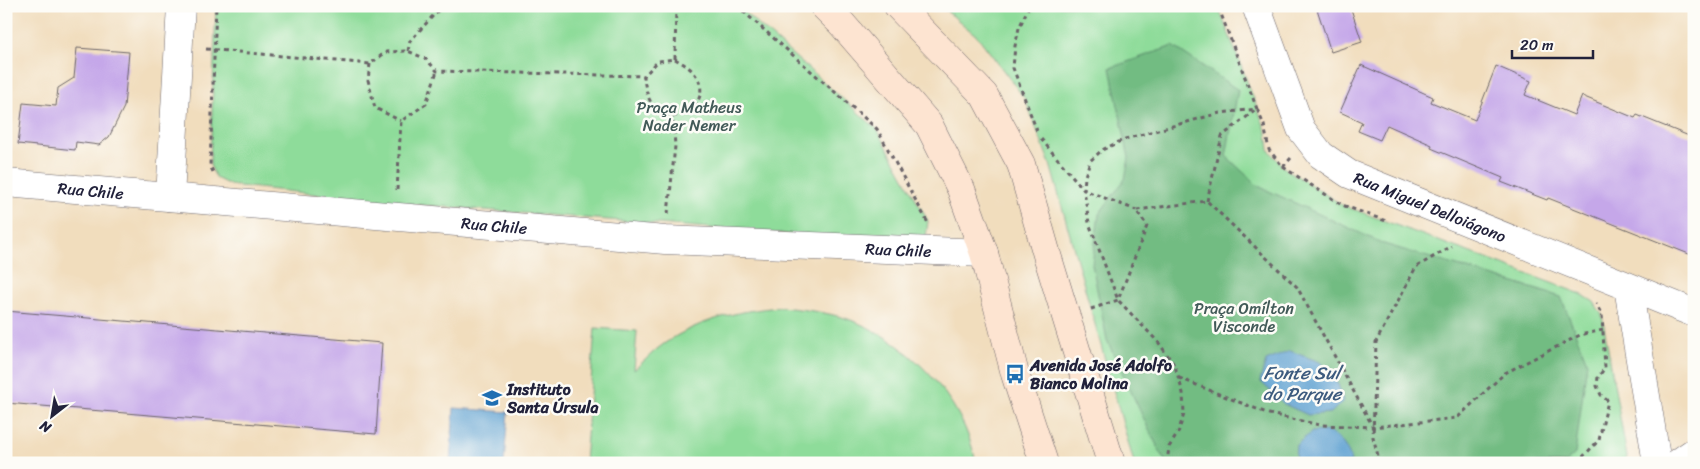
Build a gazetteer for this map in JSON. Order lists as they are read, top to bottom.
{
  "streets": {
    "street": ["Rua Chile", "Rua Miguel Delloiágono"]
  },
  "water": ["Fonte Sul do Parque"],
  "parks": ["Praça Matheus Nader Nemer", "Praça Omílton Visconde"],
  "places": {
    "bus stop": ["Avenida José Adolfo Bianco Molina"],
    "school or university": ["Instituto Santa Úrsula"]
  },
  "scale_bar": "20 m",
  "north": "bottom left"
}
